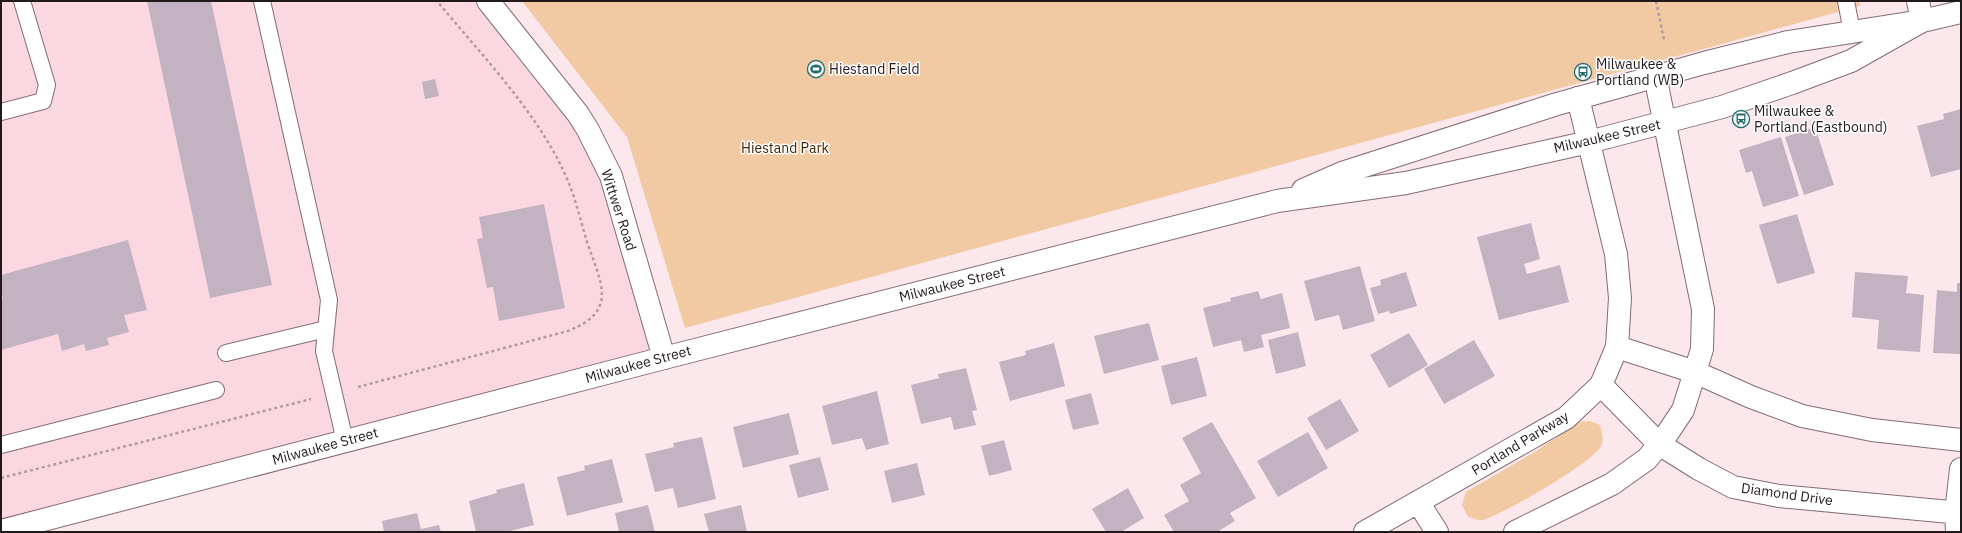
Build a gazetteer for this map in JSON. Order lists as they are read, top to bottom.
{
  "streets": {
    "street": [
      "Milwaukee Street",
      "Wittwer Road",
      "Portland Parkway",
      "Diamond Drive"
    ]
  },
  "crossings": [
    ["Milwaukee Street", "Wittwer Road"],
    ["Milwaukee Street", "Portland Parkway"],
    ["Portland Parkway", "Diamond Drive"]
  ],
  "parks": ["Hiestand Park"],
  "places": {
    "sports": ["Hiestand Field"],
    "bus stop": ["Milwaukee & Portland (WB)", "Milwaukee & Portland (Eastbound)"]
  }
}
